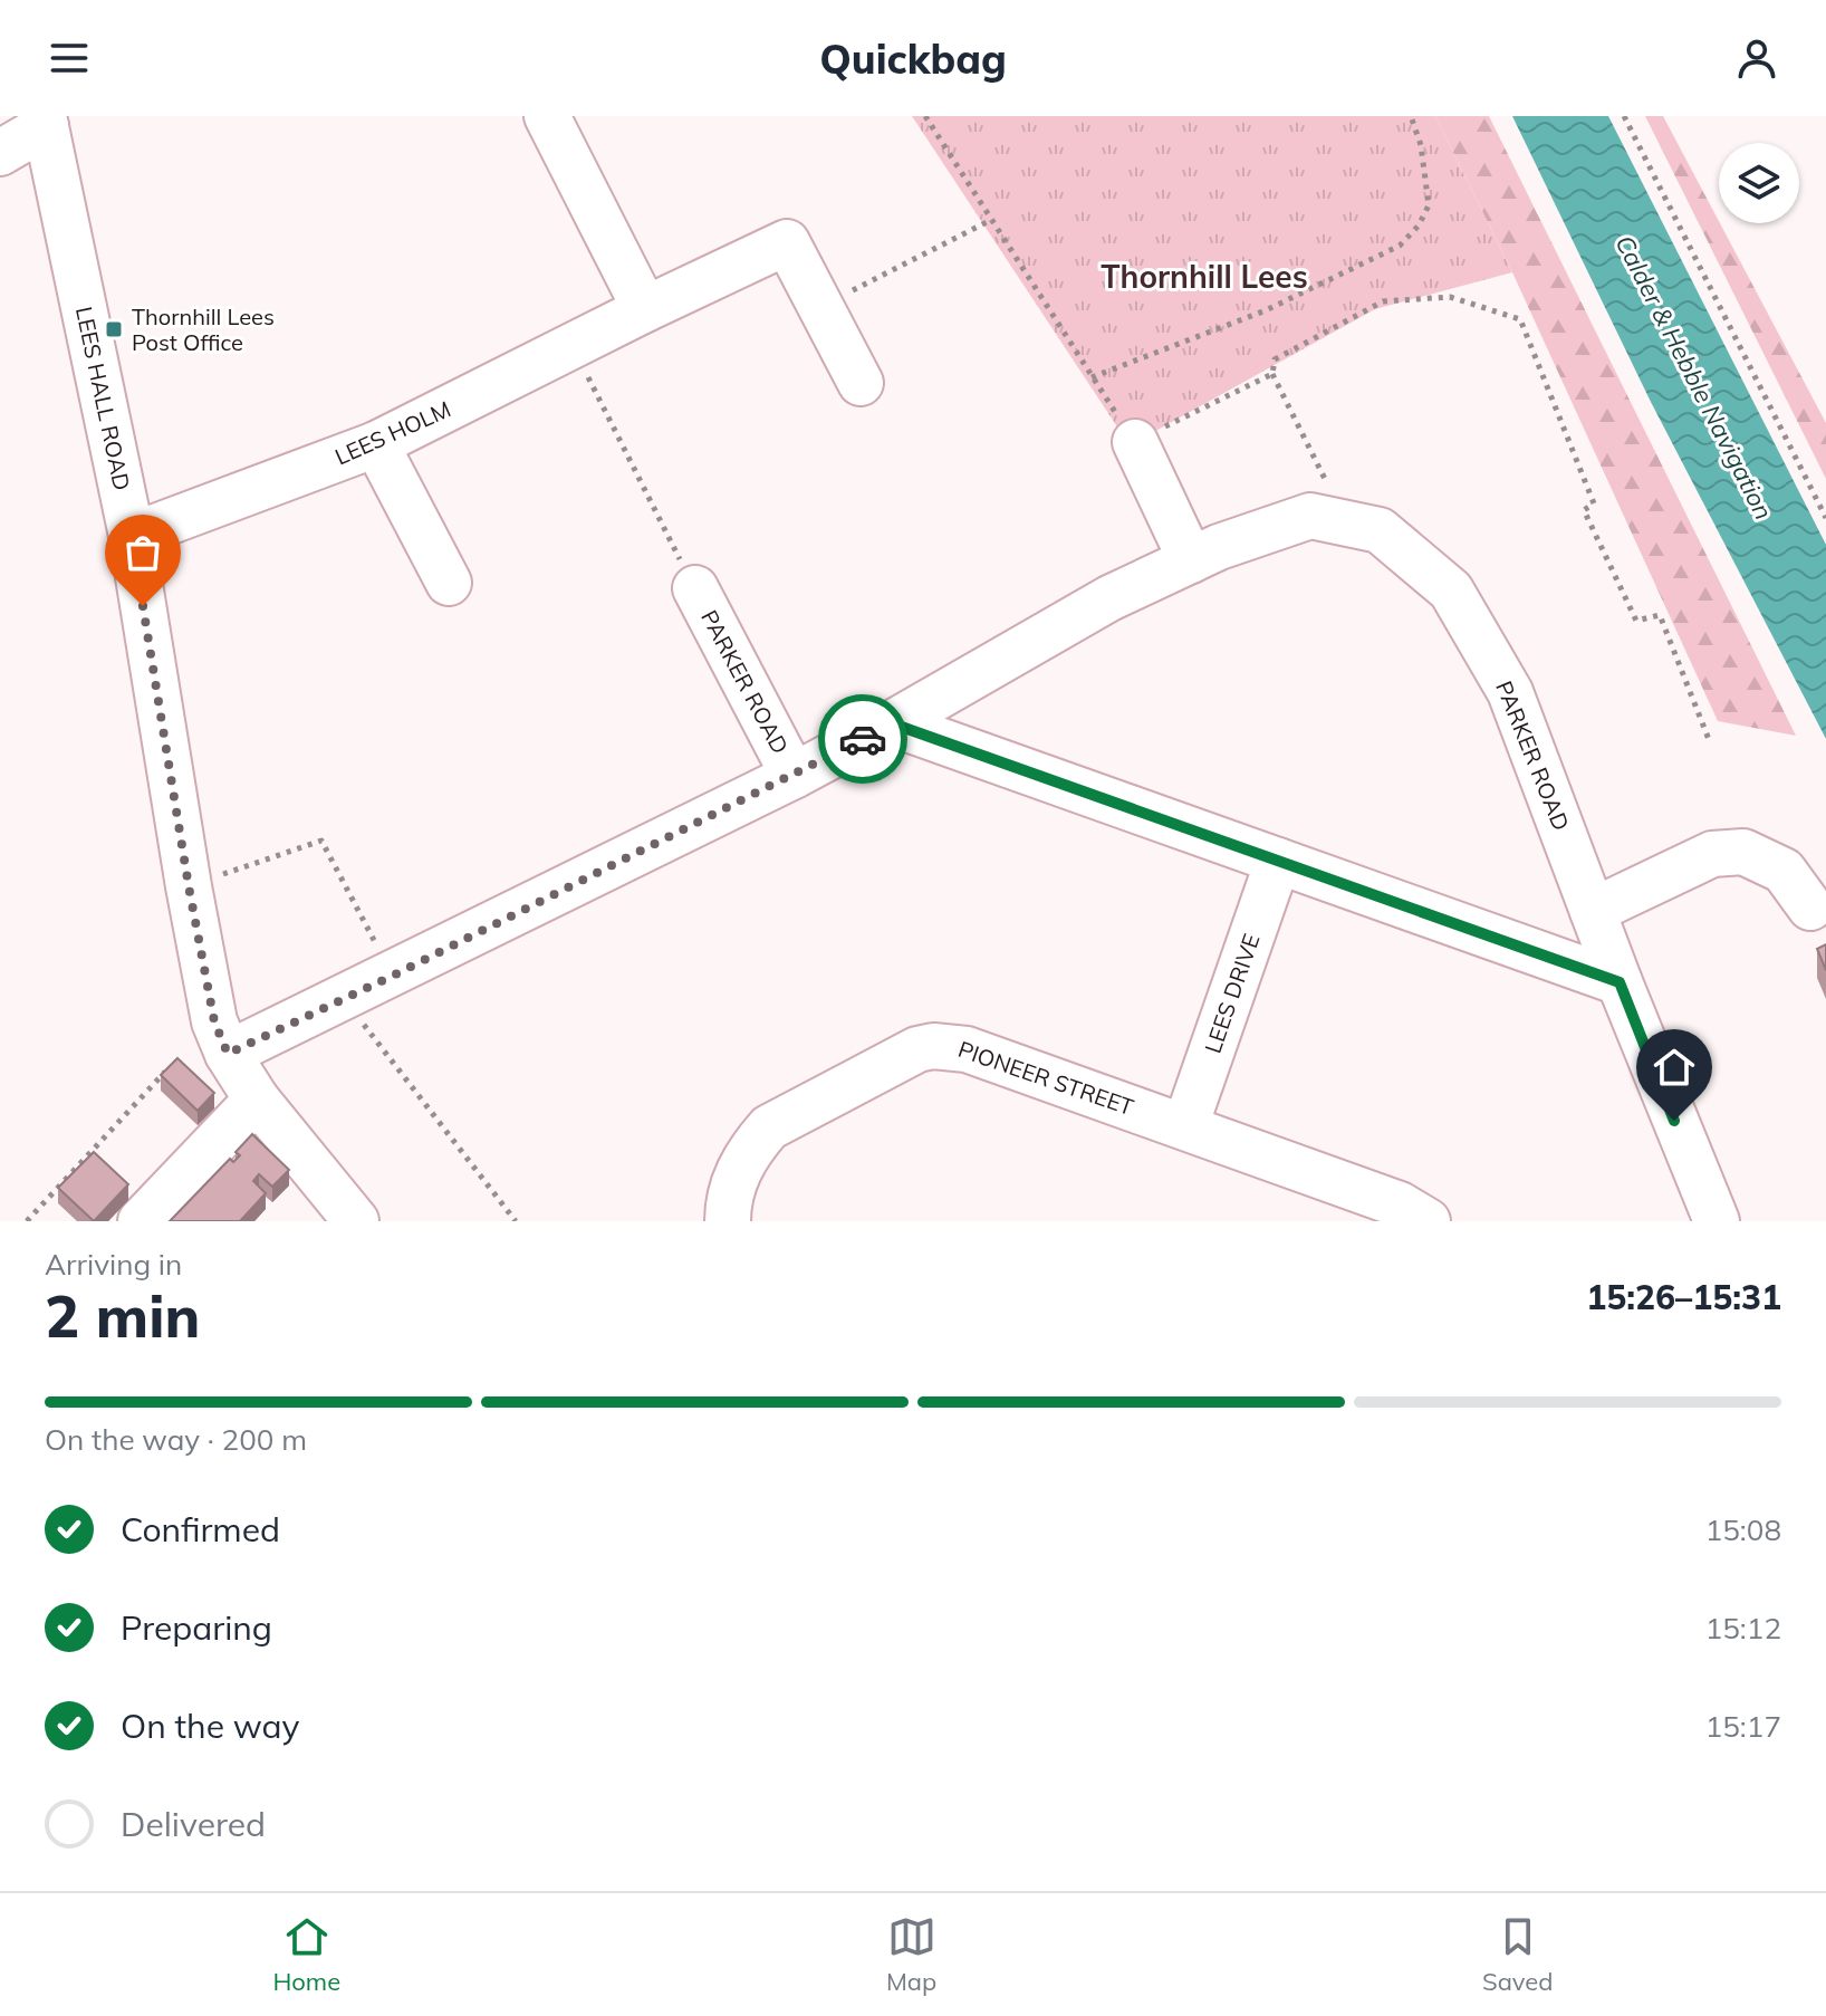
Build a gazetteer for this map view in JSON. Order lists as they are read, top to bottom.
{
  "streets": {
    "street": [
      "LEES HALL ROAD",
      "LEES HOLM",
      "PARKER ROAD",
      "LEES DRIVE",
      "PIONEER STREET"
    ]
  },
  "crossings": [
    ["LEES HALL ROAD", "LEES HOLM"],
    ["LEES HALL ROAD", "PARKER ROAD"],
    ["LEES DRIVE", "PIONEER STREET"]
  ],
  "districts": ["Thornhill Lees"],
  "water": ["Calder & Hebble Navigation"],
  "places": {
    "transit": ["Thornhill Lees Post Office"]
  },
  "page": {
    "header": "Quickbag",
    "heading": ["2 min", "Arriving in", "15:26–15:31"],
    "bar": "On the way · 200 m",
    "list": [
      ["Confirmed", "15:08"],
      ["Preparing", "15:12"],
      ["On the way", "15:17"],
      "Delivered"
    ],
    "tabs": ["Home", "Map", "Saved"]
  }
}
